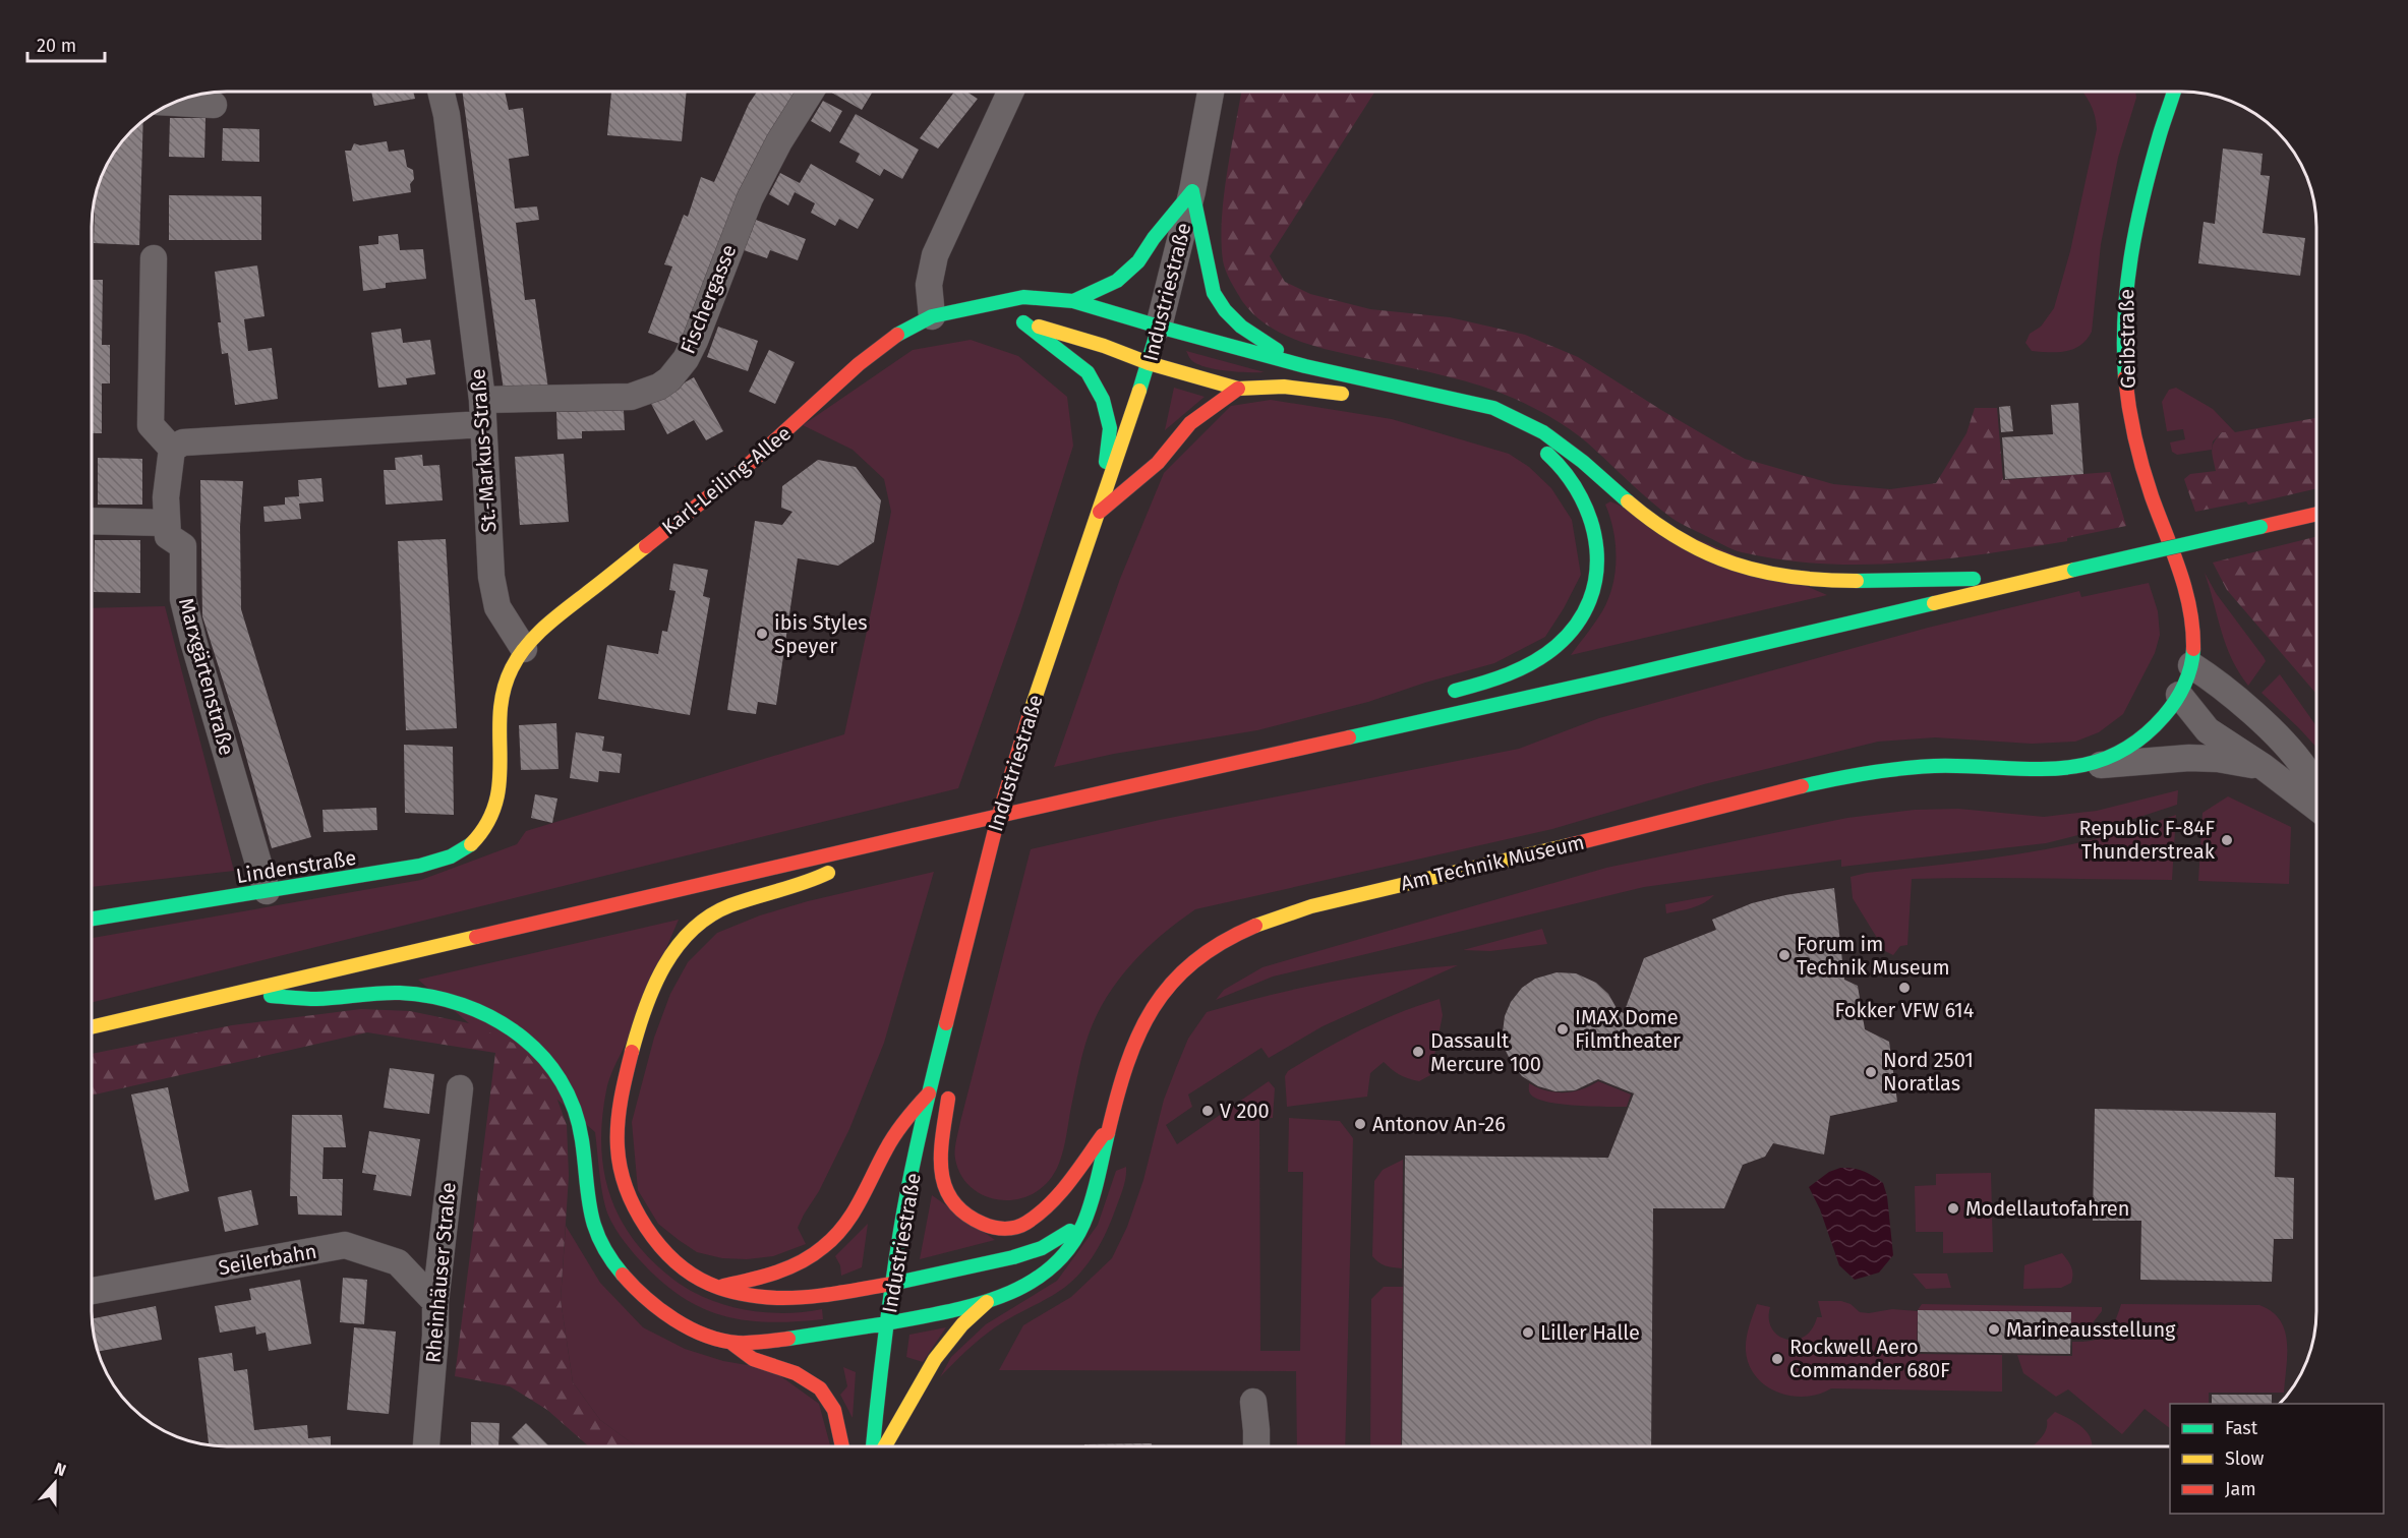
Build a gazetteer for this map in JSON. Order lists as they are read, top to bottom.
{
  "streets": {
    "main road": [
      "Industriestraße",
      "Geibstraße",
      "Karl-Leiling-Allee",
      "Am Technik Museum",
      "Lindenstraße"
    ],
    "street": [
      "Fischergasse",
      "St.-Markus-Straße",
      "Marxgärtenstraße",
      "Seilerbahn",
      "Rheinhäuser Straße"
    ]
  },
  "crossings": [
    ["Industriestraße", "Karl-Leiling-Allee"],
    ["Industriestraße", "Am Technik Museum"],
    ["Fischergasse", "St.-Markus-Straße"],
    ["Geibstraße", "Am Technik Museum"],
    ["St.-Markus-Straße", "Karl-Leiling-Allee"],
    ["St.-Markus-Straße", "Lindenstraße"],
    ["Karl-Leiling-Allee", "Lindenstraße"],
    ["Marxgärtenstraße", "Lindenstraße"],
    ["Seilerbahn", "Rheinhäuser Straße"]
  ],
  "places": [
    "ibis Styles Speyer",
    "Republic F-84F Thunderstreak",
    "Forum im Technik Museum",
    "Fokker VFW 614",
    "IMAX Dome Filmtheater",
    "Dassault Mercure 100",
    "Nord 2501 Noratlas",
    "V 200",
    "Antonov An-26",
    "Modellautofahren",
    "Marineausstellung",
    "Liller Halle",
    "Rockwell Aero Commander 680F"
  ],
  "legend": ["Fast", "Slow", "Jam"],
  "scale_bar": "20 m",
  "north": "top"
}
